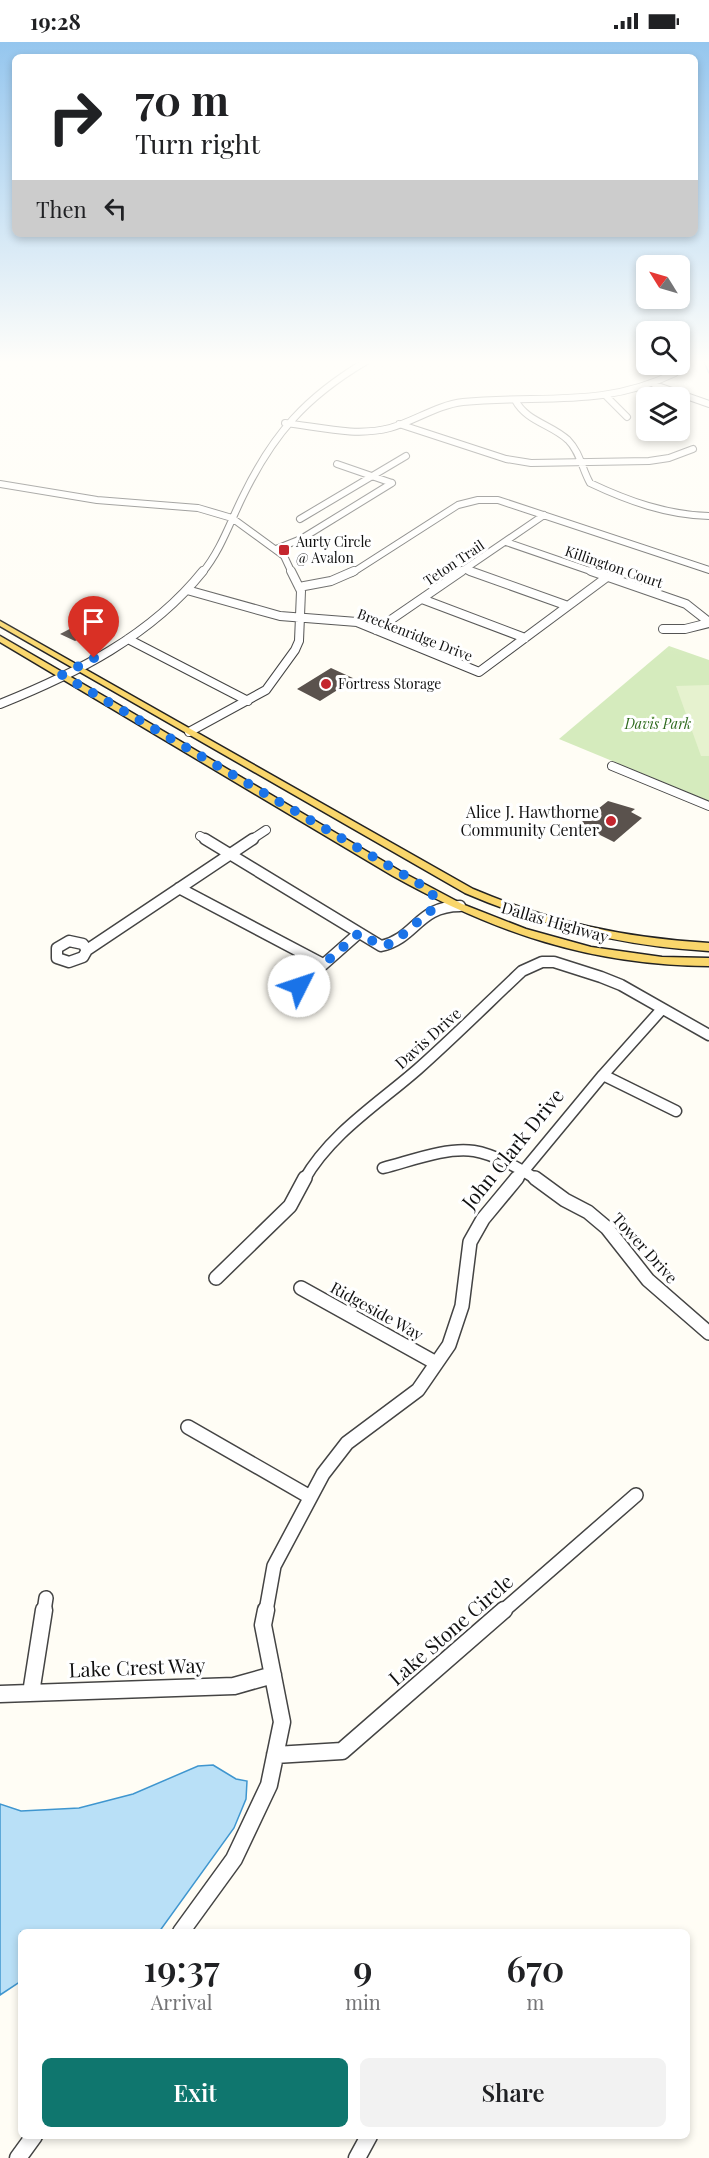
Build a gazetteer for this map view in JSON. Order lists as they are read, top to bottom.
{
  "streets": {
    "main road": ["Dallas Highway"],
    "street": [
      "Teton Trail",
      "Killington Court",
      "Breckenridge Drive",
      "Davis Drive",
      "John Clark Drive",
      "Tower Drive",
      "Ridgeside Way",
      "Lake Stone Circle",
      "Lake Crest Way"
    ]
  },
  "crossings": [
    ["Teton Trail", "Killington Court"],
    ["Teton Trail", "Breckenridge Drive"],
    ["Killington Court", "Breckenridge Drive"],
    ["Davis Drive", "John Clark Drive"],
    ["John Clark Drive", "Tower Drive"],
    ["John Clark Drive", "Ridgeside Way"],
    ["John Clark Drive", "Lake Stone Circle"],
    ["John Clark Drive", "Lake Crest Way"]
  ],
  "parks": ["Davis Park"],
  "places": {
    "transit": ["Aurty Circle @ Avalon"],
    "other": ["Fortress Storage", "Alice J. Hawthorne Community Center"]
  },
  "north": "top left",
  "page": {
    "status": "19:28",
    "turn": ["70 m", "Turn right"],
    "then": "Then",
    "eta": [
      "19:37",
      "Arrival",
      "9",
      "min",
      "670",
      "m"
    ],
    "buttons": ["Exit", "Share"]
  }
}
